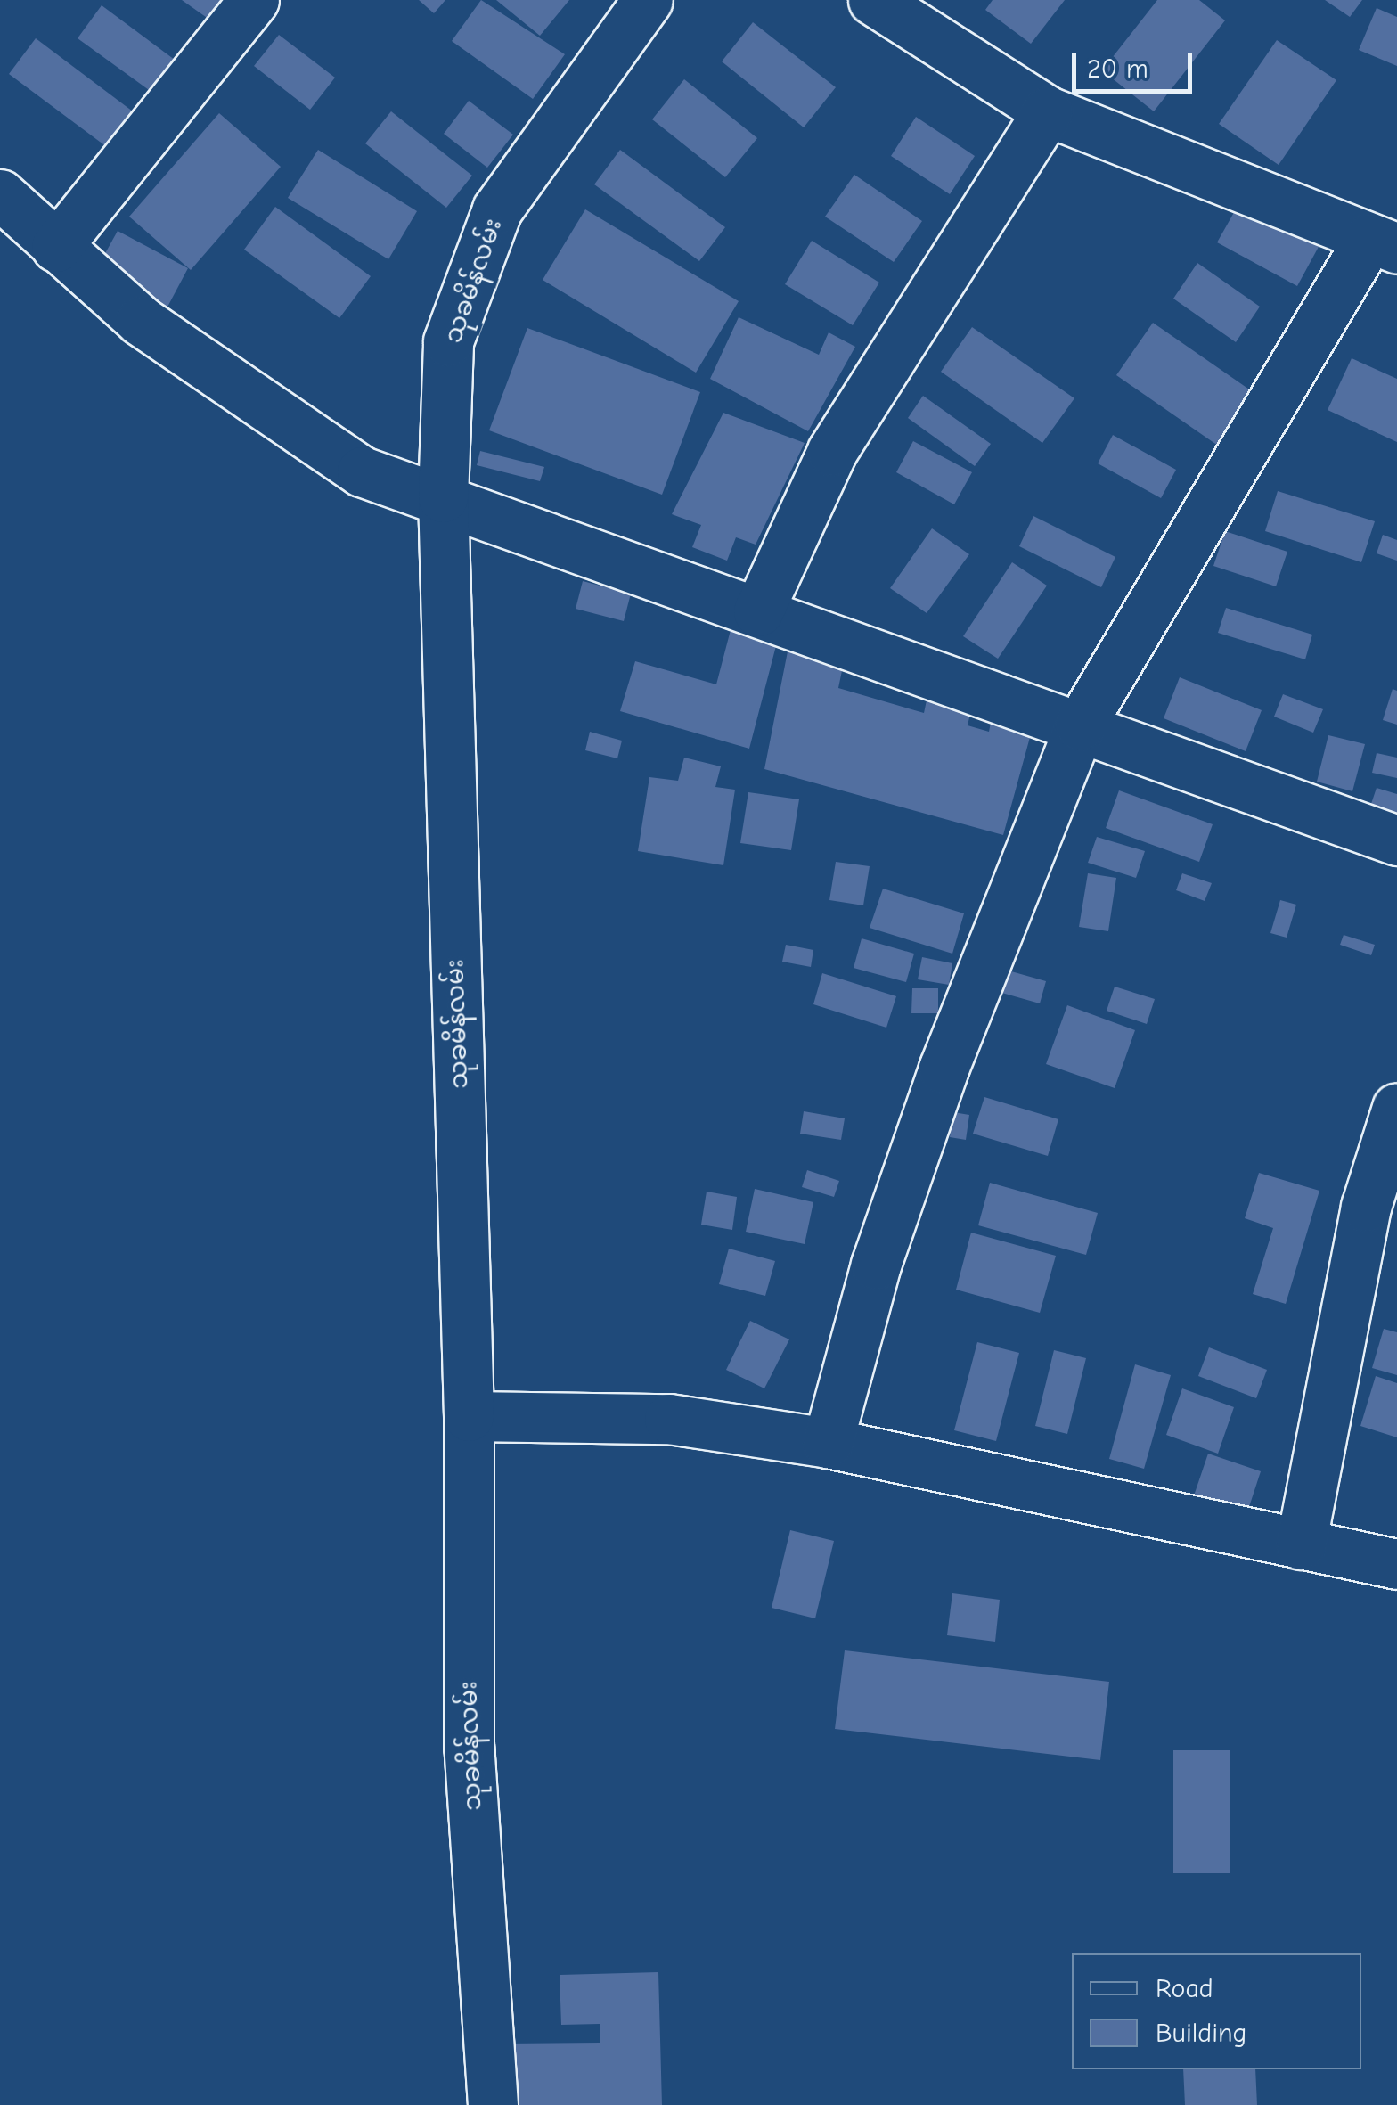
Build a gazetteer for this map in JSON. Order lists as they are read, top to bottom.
{
  "streets": {
    "street": ["သုခမိန်လမ်း"]
  },
  "legend": ["Road", "Building"],
  "scale_bar": "20 m"
}
